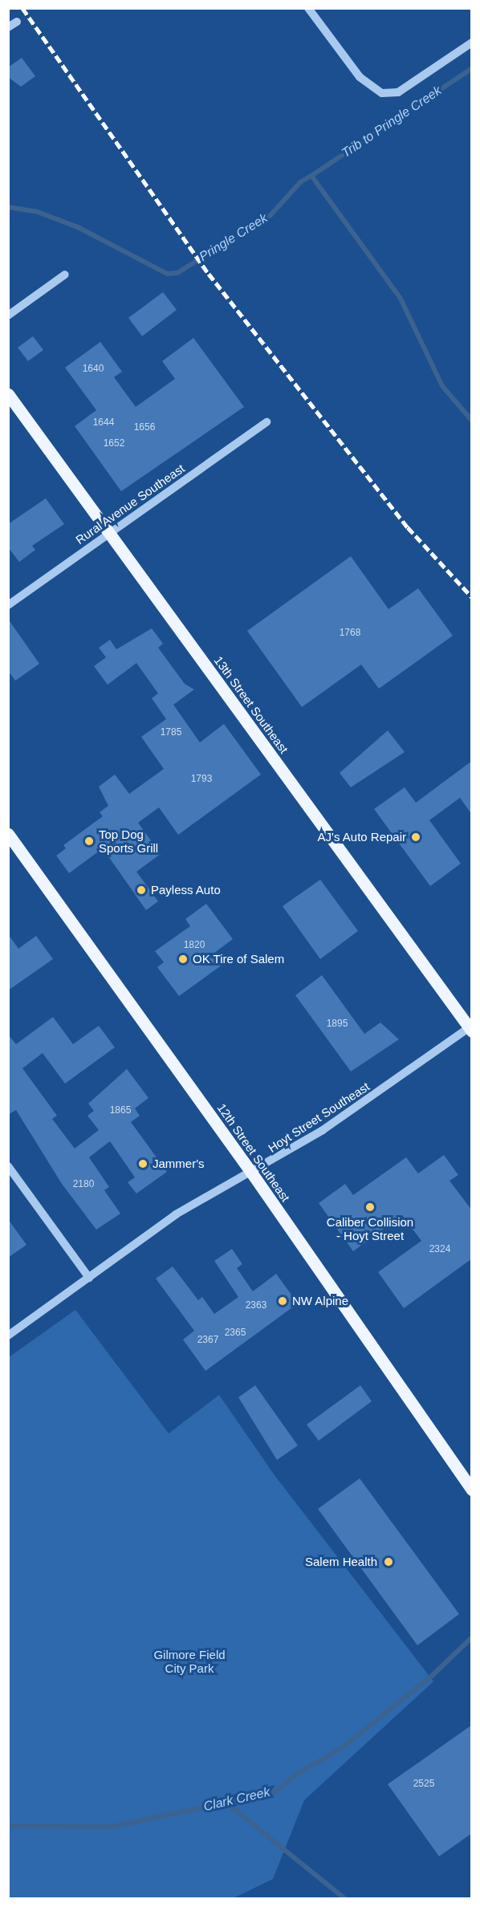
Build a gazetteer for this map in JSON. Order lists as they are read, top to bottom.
{
  "streets": {
    "main road": ["13th Street Southeast", "12th Street Southeast"],
    "street": ["Rural Avenue Southeast", "Hoyt Street Southeast"]
  },
  "crossings": [
    ["Rural Avenue Southeast", "13th Street Southeast"],
    ["13th Street Southeast", "Hoyt Street Southeast"],
    ["Hoyt Street Southeast", "12th Street Southeast"]
  ],
  "water": ["Trib to Pringle Creek", "Pringle Creek", "Clark Creek"],
  "parks": ["Gilmore Field City Park"],
  "places": [
    "AJ's Auto Repair",
    "Top Dog Sports Grill",
    "Payless Auto",
    "OK Tire of Salem",
    "Jammer's",
    "Caliber Collision - Hoyt Street",
    "NW Alpine",
    "Salem Health"
  ],
  "house_numbers": [
    "1640",
    "1644",
    "1656",
    "1652",
    "1768",
    "1785",
    "1793",
    "1820",
    "1895",
    "1865",
    "2180",
    "2324",
    "2363",
    "2365",
    "2367",
    "2525"
  ]
}
